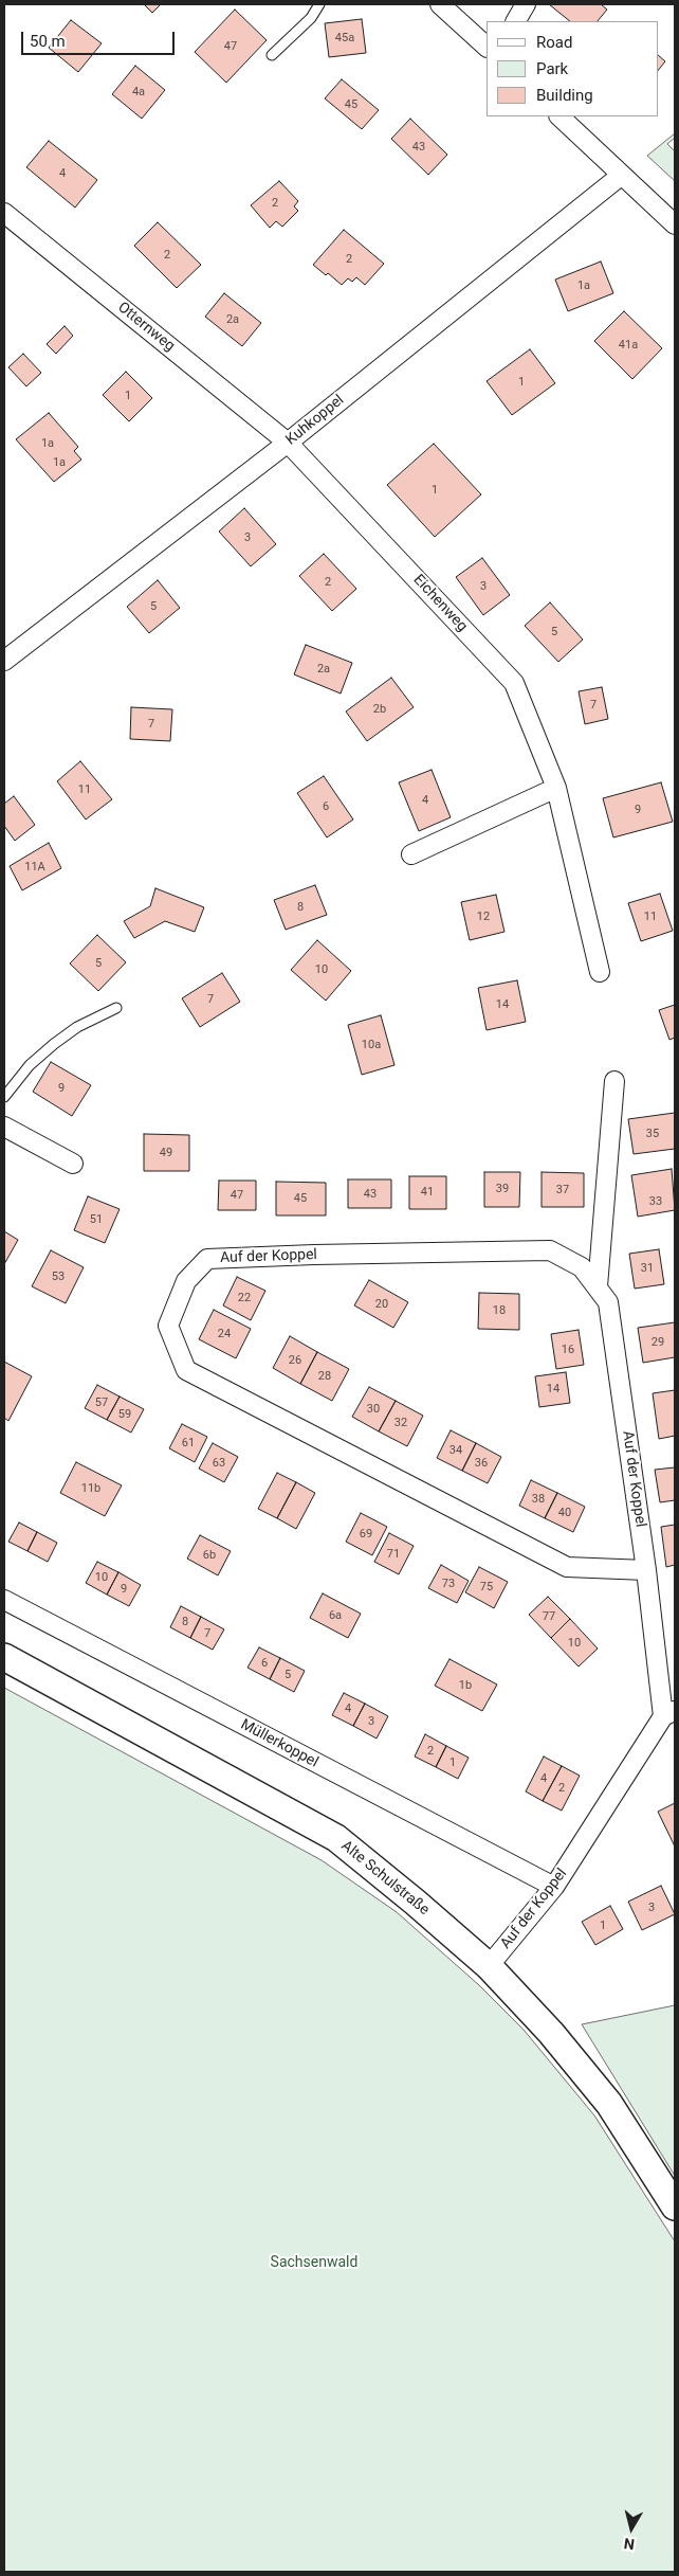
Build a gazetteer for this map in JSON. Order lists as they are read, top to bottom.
{
  "streets": {
    "main road": ["Alte Schulstraße"],
    "street": [
      "Otternweg",
      "Kuhkoppel",
      "Eichenweg",
      "Auf der Koppel",
      "Müllerkoppel"
    ]
  },
  "crossings": [
    ["Otternweg", "Kuhkoppel"],
    ["Otternweg", "Eichenweg"],
    ["Kuhkoppel", "Eichenweg"],
    ["Auf der Koppel", "Müllerkoppel"],
    ["Auf der Koppel", "Alte Schulstraße"]
  ],
  "parks": ["Sachsenwald"],
  "house_numbers": [
    "45a",
    "47",
    "4a",
    "45",
    "43",
    "4",
    "2",
    "2",
    "2",
    "1a",
    "2a",
    "41a",
    "1",
    "1",
    "1a",
    "1a",
    "1",
    "3",
    "2",
    "3",
    "5",
    "5",
    "2a",
    "7",
    "2b",
    "7",
    "11",
    "4",
    "6",
    "9",
    "11A",
    "8",
    "12",
    "11",
    "5",
    "10",
    "7",
    "14",
    "10a",
    "9",
    "35",
    "49",
    "39",
    "37",
    "41",
    "43",
    "47",
    "45",
    "33",
    "51",
    "31",
    "53",
    "22",
    "20",
    "18",
    "24",
    "29",
    "16",
    "26",
    "28",
    "14",
    "57",
    "30",
    "59",
    "32",
    "61",
    "34",
    "63",
    "36",
    "11b",
    "38",
    "40",
    "69",
    "71",
    "6b",
    "10",
    "73",
    "75",
    "9",
    "6a",
    "77",
    "8",
    "7",
    "10",
    "6",
    "5",
    "1b",
    "4",
    "3",
    "2",
    "1",
    "4",
    "2",
    "3",
    "1"
  ],
  "legend": ["Road", "Park", "Building"],
  "scale_bar": "50 m",
  "north": "bottom"
}
